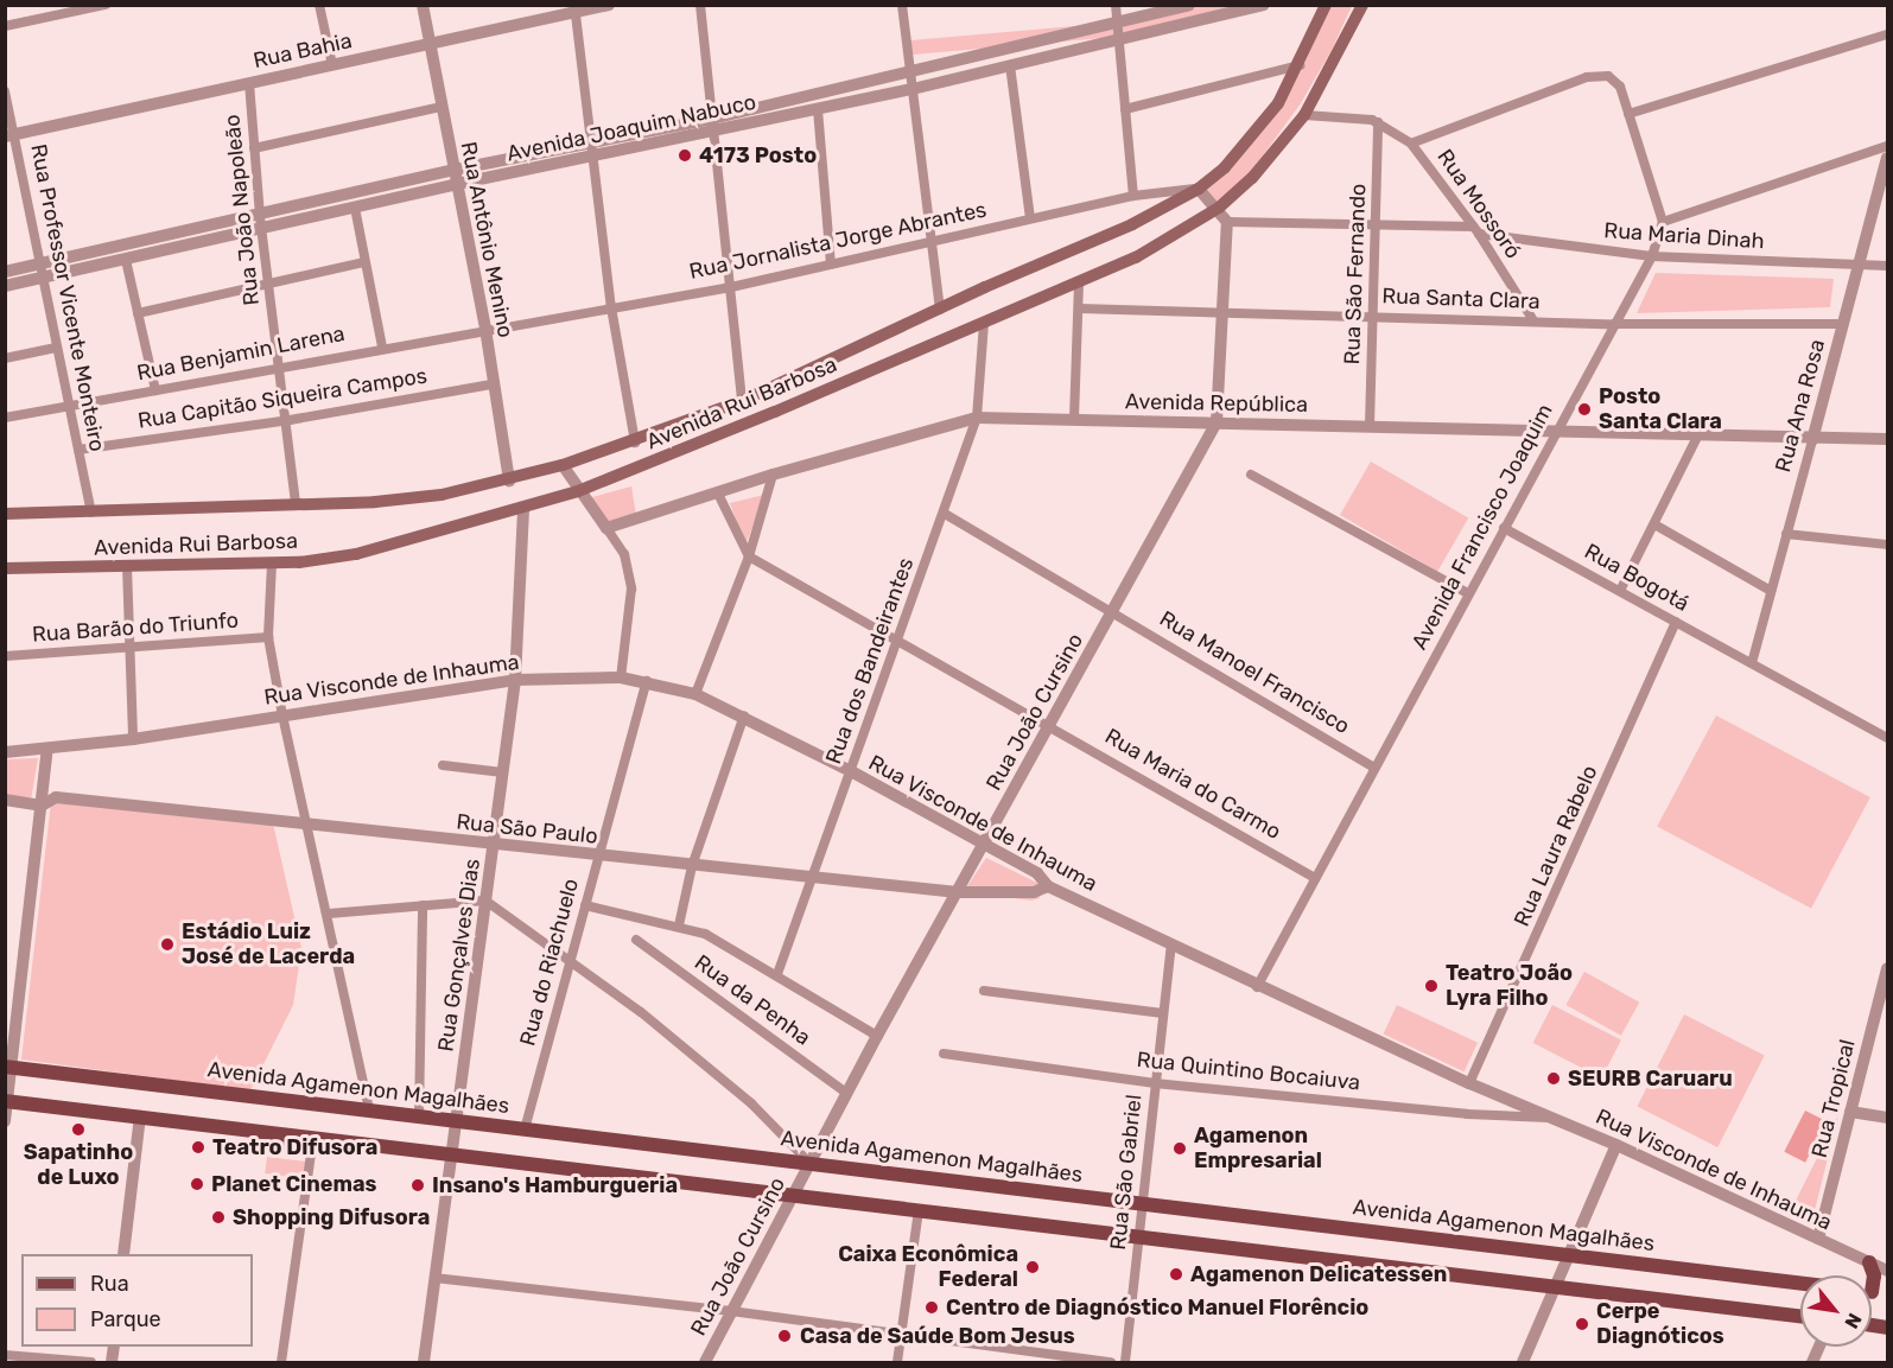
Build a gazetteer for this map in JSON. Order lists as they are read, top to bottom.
{
  "streets": {
    "main road": ["Avenida Rui Barbosa", "Avenida Agamenon Magalhães"],
    "street": [
      "Rua Bahia",
      "Avenida Joaquim Nabuco",
      "Rua Mossoró",
      "Rua João Napoleão",
      "Rua Maria Dinah",
      "Rua Antônio Menino",
      "Rua Jornalista Jorge Abrantes",
      "Rua São Fernando",
      "Rua Professor Vicente Monteiro",
      "Rua Santa Clara",
      "Rua Benjamin Larena",
      "Rua Capitão Siqueira Campos",
      "Avenida República",
      "Rua Ana Rosa",
      "Avenida Francisco Joaquim",
      "Rua Bogotá",
      "Rua Barão do Triunfo",
      "Rua dos Bandeirantes",
      "Rua Manoel Francisco",
      "Rua Visconde de Inhauma",
      "Rua João Cursino",
      "Rua Maria do Carmo",
      "Rua São Paulo",
      "Rua Laura Rabelo",
      "Rua Gonçalves Dias",
      "Rua do Riachuelo",
      "Rua da Penha",
      "Rua Quintino Bocaiuva",
      "Rua Tropical",
      "Rua São Gabriel"
    ]
  },
  "crossings": [
    ["Rua Bahia", "Rua João Napoleão"],
    ["Rua Bahia", "Rua Antônio Menino"],
    ["Rua Bahia", "Rua Professor Vicente Monteiro"],
    ["Avenida Joaquim Nabuco", "Rua João Napoleão"],
    ["Avenida Joaquim Nabuco", "Rua Antônio Menino"],
    ["Avenida Joaquim Nabuco", "Rua Professor Vicente Monteiro"],
    ["Rua Mossoró", "Rua Maria Dinah"],
    ["Rua Mossoró", "Rua São Fernando"],
    ["Rua Mossoró", "Rua Santa Clara"],
    ["Rua Mossoró", "Avenida Rui Barbosa"],
    ["Rua João Napoleão", "Rua Benjamin Larena"],
    ["Rua João Napoleão", "Rua Capitão Siqueira Campos"],
    ["Rua João Napoleão", "Avenida Rui Barbosa"],
    ["Rua Maria Dinah", "Rua São Fernando"],
    ["Rua Maria Dinah", "Rua Ana Rosa"],
    ["Rua Maria Dinah", "Avenida Francisco Joaquim"],
    ["Rua Maria Dinah", "Rua João Cursino"],
    ["Rua Antônio Menino", "Rua Jornalista Jorge Abrantes"],
    ["Rua Antônio Menino", "Rua Benjamin Larena"],
    ["Rua Antônio Menino", "Rua Capitão Siqueira Campos"],
    ["Rua Antônio Menino", "Avenida Rui Barbosa"],
    ["Rua Jornalista Jorge Abrantes", "Rua Benjamin Larena"],
    ["Rua Jornalista Jorge Abrantes", "Avenida Rui Barbosa"],
    ["Rua São Fernando", "Rua Santa Clara"],
    ["Rua São Fernando", "Avenida República"],
    ["Rua Professor Vicente Monteiro", "Rua Benjamin Larena"],
    ["Rua Professor Vicente Monteiro", "Rua Capitão Siqueira Campos"],
    ["Rua Professor Vicente Monteiro", "Avenida Rui Barbosa"],
    ["Rua Santa Clara", "Rua Ana Rosa"],
    ["Rua Santa Clara", "Avenida Francisco Joaquim"],
    ["Rua Santa Clara", "Rua João Cursino"],
    ["Avenida Rui Barbosa", "Rua dos Bandeirantes"],
    ["Avenida Rui Barbosa", "Rua João Cursino"],
    ["Avenida Rui Barbosa", "Rua Gonçalves Dias"],
    ["Avenida República", "Rua Ana Rosa"],
    ["Avenida República", "Avenida Francisco Joaquim"],
    ["Avenida República", "Rua dos Bandeirantes"],
    ["Avenida República", "Rua João Cursino"],
    ["Rua Ana Rosa", "Rua Bogotá"],
    ["Avenida Francisco Joaquim", "Rua Bogotá"],
    ["Avenida Francisco Joaquim", "Rua Manoel Francisco"],
    ["Avenida Francisco Joaquim", "Rua Visconde de Inhauma"],
    ["Avenida Francisco Joaquim", "Rua Maria do Carmo"],
    ["Rua Bogotá", "Rua Laura Rabelo"],
    ["Rua dos Bandeirantes", "Rua Manoel Francisco"],
    ["Rua dos Bandeirantes", "Rua Visconde de Inhauma"],
    ["Rua dos Bandeirantes", "Rua Maria do Carmo"],
    ["Rua dos Bandeirantes", "Rua São Paulo"],
    ["Rua Manoel Francisco", "Rua João Cursino"],
    ["Rua Visconde de Inhauma", "Rua João Cursino"],
    ["Rua Visconde de Inhauma", "Rua São Paulo"],
    ["Rua Visconde de Inhauma", "Rua Laura Rabelo"],
    ["Rua Visconde de Inhauma", "Rua Gonçalves Dias"],
    ["Rua Visconde de Inhauma", "Rua do Riachuelo"],
    ["Rua Visconde de Inhauma", "Rua Quintino Bocaiuva"],
    ["Rua Visconde de Inhauma", "Rua Tropical"],
    ["Rua Visconde de Inhauma", "Rua São Gabriel"],
    ["Rua João Cursino", "Rua Maria do Carmo"],
    ["Rua João Cursino", "Rua São Paulo"],
    ["Rua João Cursino", "Rua da Penha"],
    ["Rua João Cursino", "Avenida Agamenon Magalhães"],
    ["Rua São Paulo", "Rua Gonçalves Dias"],
    ["Rua São Paulo", "Rua do Riachuelo"],
    ["Rua Gonçalves Dias", "Avenida Agamenon Magalhães"],
    ["Rua do Riachuelo", "Avenida Agamenon Magalhães"],
    ["Rua Quintino Bocaiuva", "Rua São Gabriel"],
    ["Avenida Agamenon Magalhães", "Rua São Gabriel"]
  ],
  "places": [
    "4173 Posto",
    "Posto Santa Clara",
    "Estádio Luiz José de Lacerda",
    "Teatro João Lyra Filho",
    "SEURB Caruaru",
    "Sapatinho de Luxo",
    "Teatro Difusora",
    "Agamenon Empresarial",
    "Planet Cinemas",
    "Insano's Hamburgueria",
    "Shopping Difusora",
    "Caixa Econômica Federal",
    "Agamenon Delicatessen",
    "Centro de Diagnóstico Manuel Florêncio",
    "Cerpe Diagnóticos",
    "Casa de Saúde Bom Jesus"
  ],
  "legend": ["Rua", "Parque"],
  "north": "bottom right"
}
